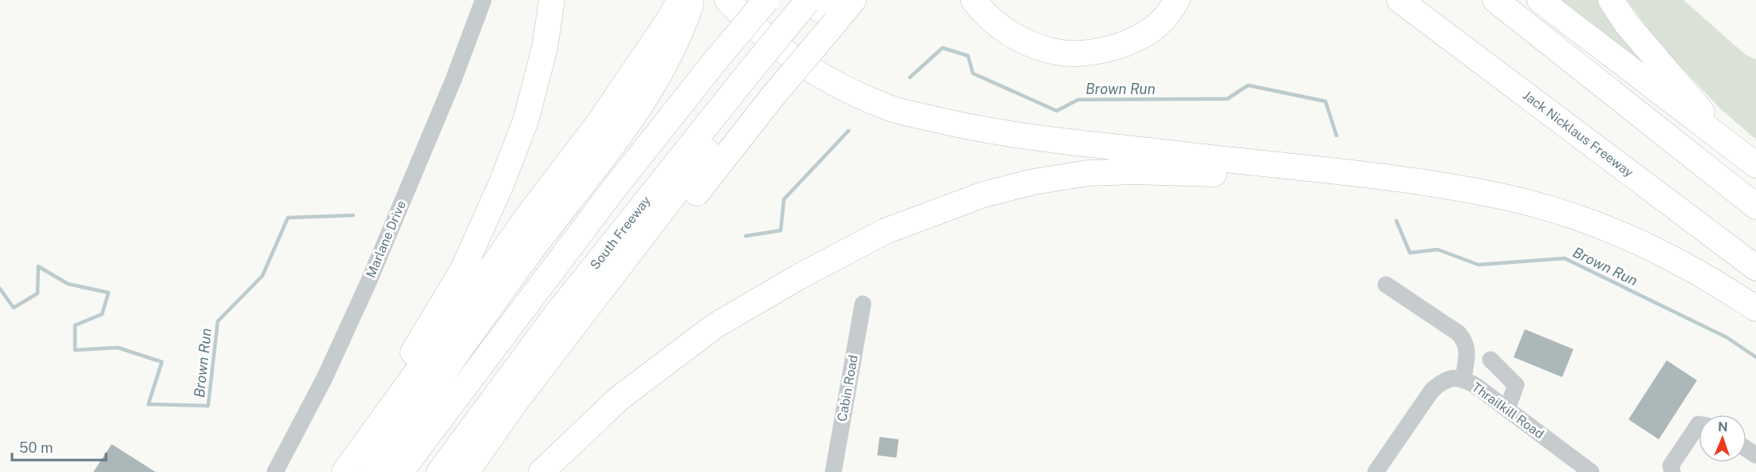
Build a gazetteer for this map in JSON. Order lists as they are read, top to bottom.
{
  "streets": {
    "highway": ["Jack Nicklaus Freeway", "South Freeway"],
    "street": ["Marlane Drive", "Cabin Road", "Thrailkill Road"]
  },
  "water": ["Brown Run"],
  "scale_bar": "50 m",
  "north": "top"
}
